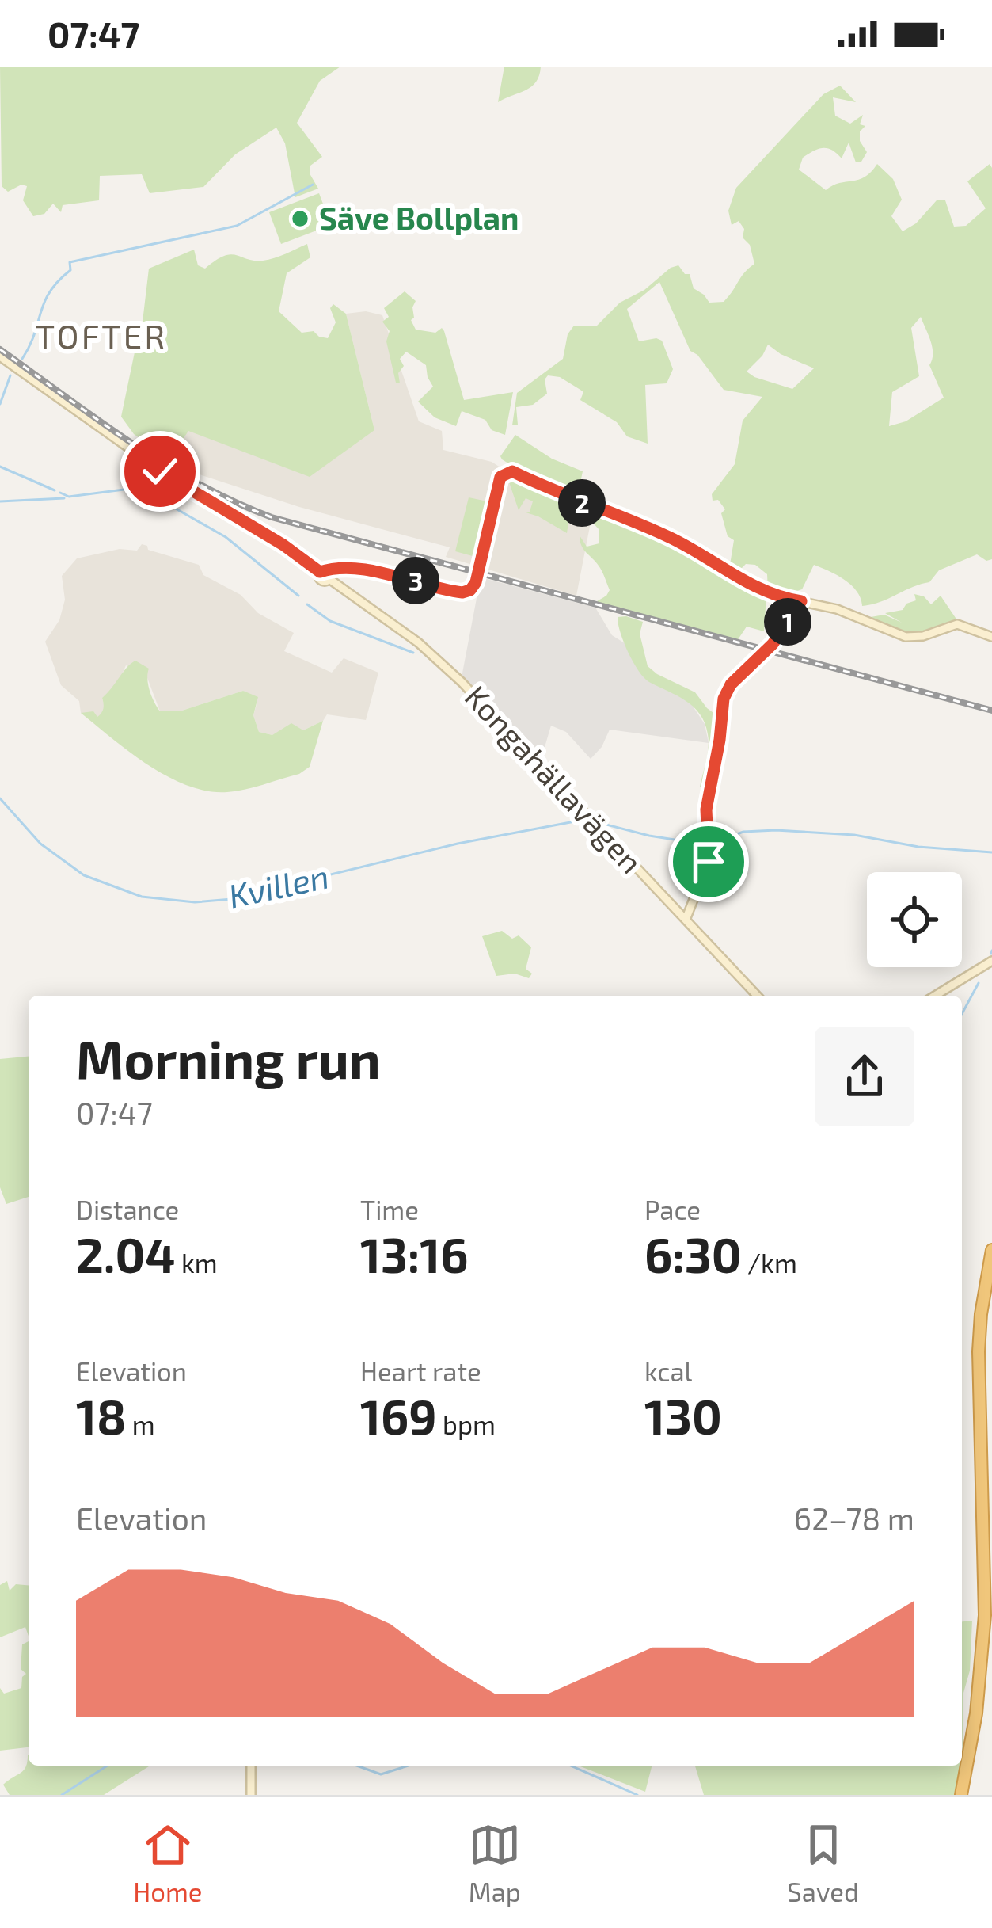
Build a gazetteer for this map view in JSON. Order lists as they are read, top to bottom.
{
  "streets": {
    "street": ["Kongahällavägen"]
  },
  "districts": ["TOFTER"],
  "water": ["Kvillen"],
  "places": ["Säve Bollplan"],
  "page": {
    "status": "07:47",
    "pins": ["2", "3", "1"],
    "heading": ["Morning run", "07:47"],
    "stats": [
      ["Distance", "2.04 km"],
      ["Time", "13:16"],
      ["Pace", "6:30 /km"],
      ["Elevation", "18 m"],
      ["Heart rate", "169 bpm"],
      ["kcal", "130"]
    ],
    "chart": ["Elevation", "62–78 m"],
    "tabs": ["Home", "Map", "Saved"]
  }
}
